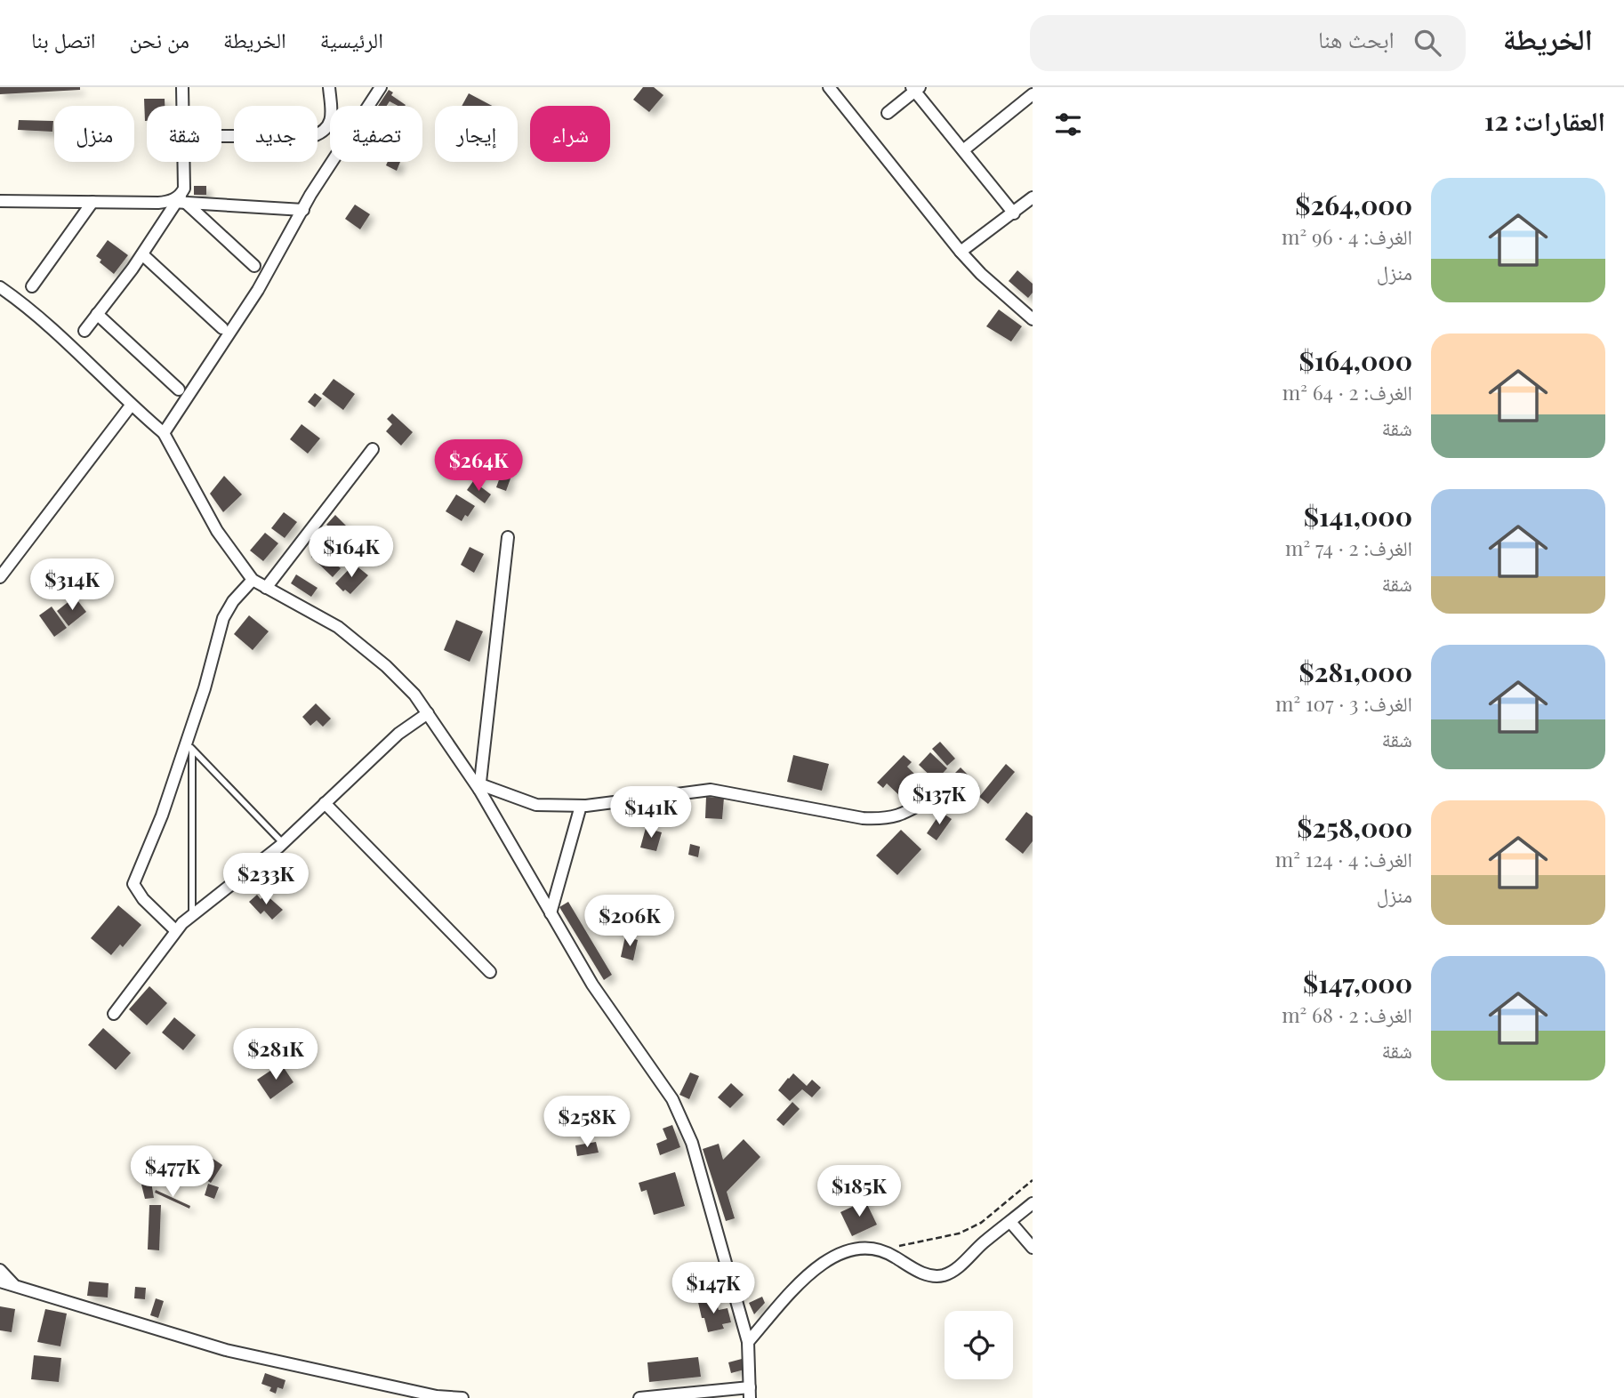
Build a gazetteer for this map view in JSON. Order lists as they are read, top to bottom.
{
  "page": {
    "header": "الخريطة",
    "search": "ابحث هنا",
    "nav": [
      "الرئيسية",
      "الخريطة",
      "من نحن",
      "اتصل بنا"
    ],
    "heading": "العقارات: 12",
    "chip": [
      "شراء",
      "إيجار",
      "تصفية",
      "جديد",
      "شقة",
      "منزل"
    ],
    "list": [
      {
        "name": "$264,000",
        "note": "الغرف: 4 · 96 m² · منزل"
      },
      {
        "name": "$164,000",
        "note": "الغرف: 2 · 64 m² · شقة"
      },
      {
        "name": "$141,000",
        "note": "الغرف: 2 · 74 m² · شقة"
      },
      {
        "name": "$281,000",
        "note": "الغرف: 3 · 107 m² · شقة"
      },
      {
        "name": "$258,000",
        "note": "الغرف: 4 · 124 m² · منزل"
      },
      {
        "name": "$147,000",
        "note": "الغرف: 2 · 68 m² · شقة"
      }
    ],
    "price": [
      "$264K",
      "$164K",
      "$314K",
      "$137K",
      "$141K",
      "$233K",
      "$206K",
      "$281K",
      "$258K",
      "$477K",
      "$185K",
      "$147K"
    ]
  }
}
